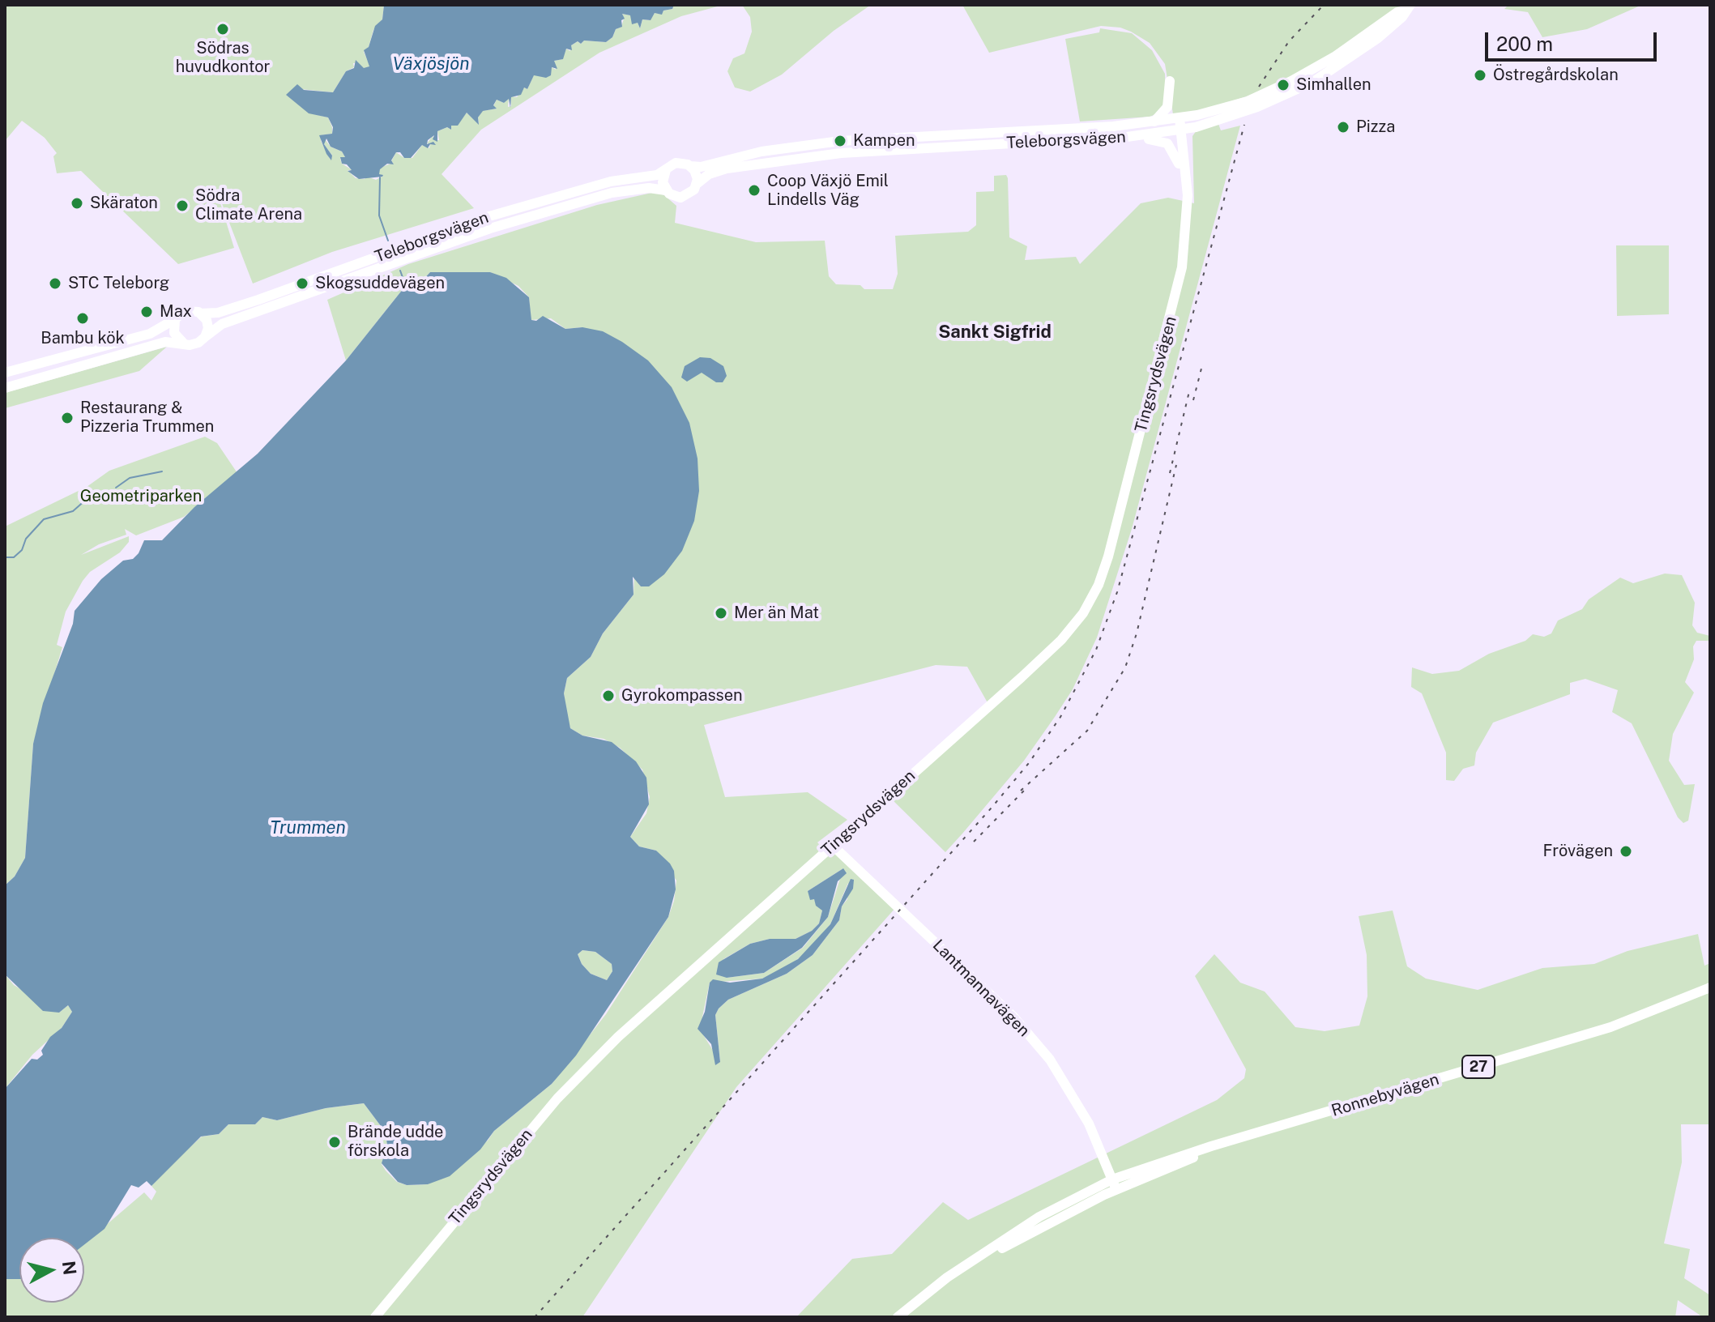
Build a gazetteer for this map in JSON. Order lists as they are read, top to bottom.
{
  "streets": {
    "main road": [
      "Teleborgsvägen",
      "Tingsrydsvägen",
      "Lantmannavägen",
      "27",
      "Ronnebyvägen"
    ]
  },
  "crossings": [
    ["Teleborgsvägen", "Tingsrydsvägen"],
    ["Tingsrydsvägen", "Lantmannavägen"],
    ["Lantmannavägen", "Ronnebyvägen"]
  ],
  "districts": ["Sankt Sigfrid"],
  "water": ["Växjösjön", "Trummen"],
  "parks": ["Geometriparken"],
  "places": [
    "Södras huvudkontor",
    "Östregårdskolan",
    "Simhallen",
    "Pizza",
    "Kampen",
    "Coop Växjö Emil Lindells Väg",
    "Skäraton",
    "Södra Climate Arena",
    "STC Teleborg",
    "Skogsuddevägen",
    "Max",
    "Bambu kök",
    "Restaurang & Pizzeria Trummen",
    "Mer än Mat",
    "Gyrokompassen",
    "Frövägen",
    "Brände udde förskola"
  ],
  "scale_bar": "200 m",
  "north": "right"
}
